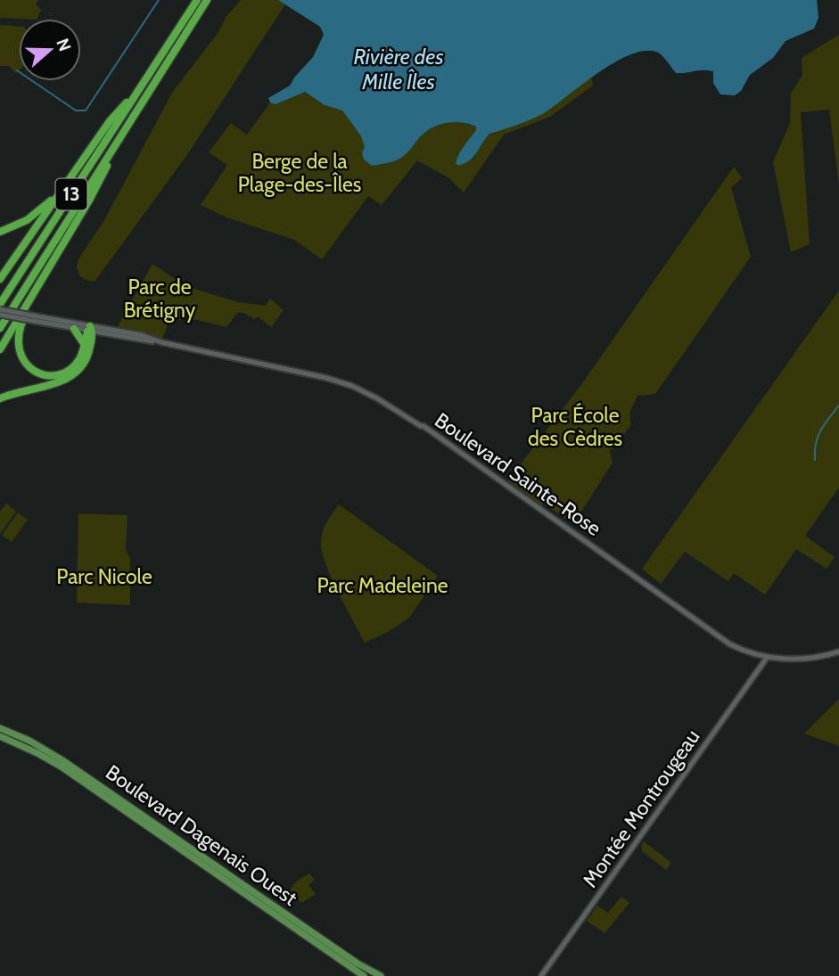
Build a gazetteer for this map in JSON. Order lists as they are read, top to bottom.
{
  "streets": {
    "highway": ["13"],
    "main road": ["Boulevard Dagenais Ouest"],
    "street": ["Boulevard Sainte-Rose", "Montée Montrougeau"]
  },
  "crossings": [
    ["Boulevard Sainte-Rose", "Montée Montrougeau"]
  ],
  "water": ["Rivière des Mille Îles"],
  "parks": [
    "Berge de la Plage-des-Îles",
    "Parc de Brétigny",
    "Parc École des Cèdres",
    "Parc Nicole",
    "Parc Madeleine"
  ],
  "north": "right"
}
